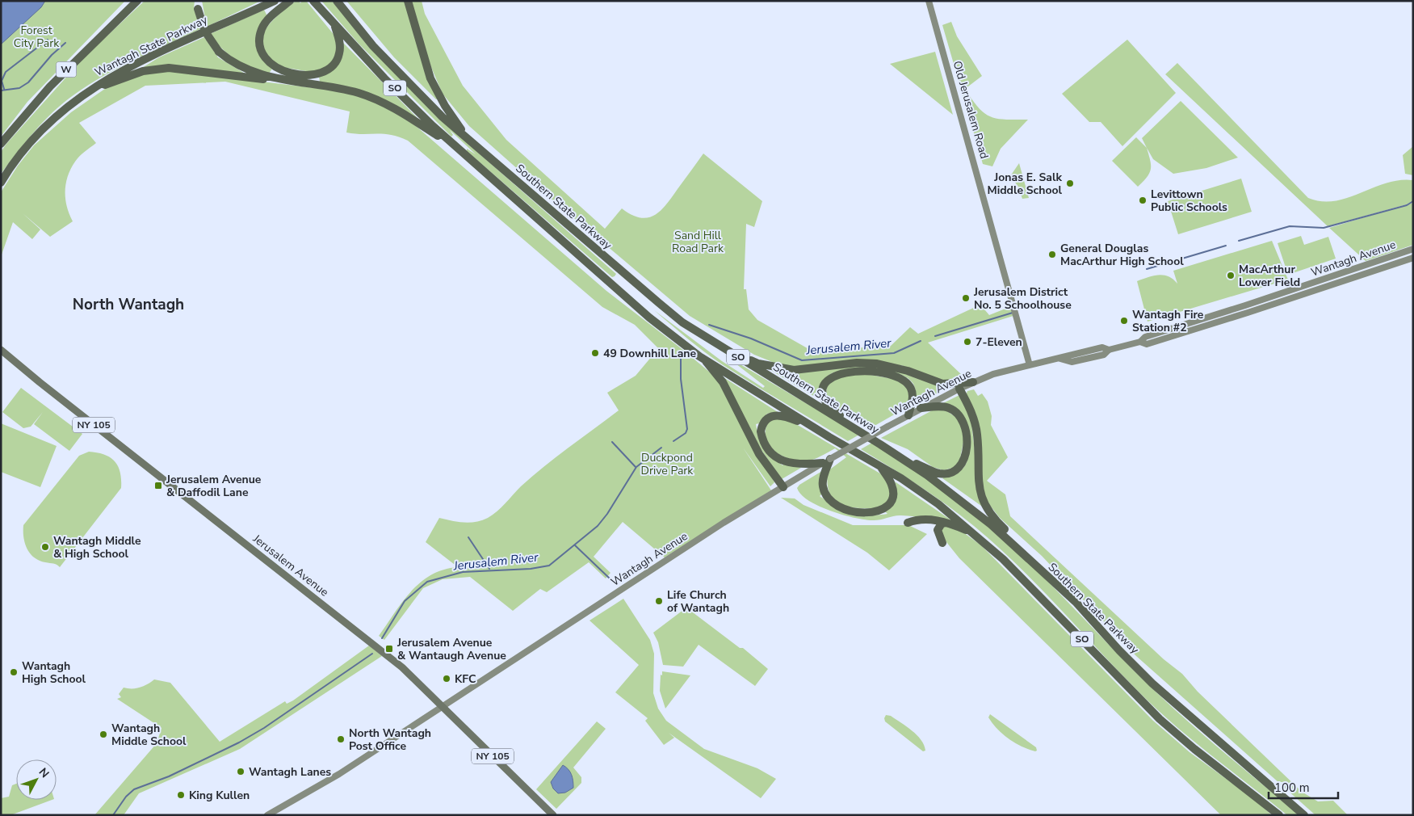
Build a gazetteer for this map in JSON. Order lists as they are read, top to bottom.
{
  "streets": {
    "highway": [
      "Wantagh State Parkway",
      "W",
      "SO",
      "Southern State Parkway"
    ],
    "main road": [
      "Old Jerusalem Road",
      "Wantagh Avenue",
      "NY 105",
      "Jerusalem Avenue"
    ]
  },
  "crossings": [
    ["Old Jerusalem Road", "Wantagh Avenue"],
    ["Wantagh Avenue", "Jerusalem Avenue"]
  ],
  "districts": ["North Wantagh"],
  "water": ["Jerusalem River"],
  "parks": ["Forest City Park", "Sand Hill Road Park", "Duckpond Drive Park"],
  "places": {
    "other": [
      "Jonas E. Salk Middle School",
      "Levittown Public Schools",
      "General Douglas MacArthur High School",
      "MacArthur Lower Field",
      "Jerusalem District No. 5 Schoolhouse",
      "Wantagh Fire Station #2",
      "7-Eleven",
      "49 Downhill Lane",
      "Wantagh Middle & High School",
      "Life Church of Wantagh",
      "Wantagh High School",
      "KFC",
      "Wantagh Middle School",
      "North Wantagh Post Office",
      "Wantagh Lanes",
      "King Kullen"
    ],
    "transit": ["Jerusalem Avenue & Daffodil Lane", "Jerusalem Avenue & Wantaugh Avenue"]
  },
  "scale_bar": "100 m",
  "north": "top right"
}
